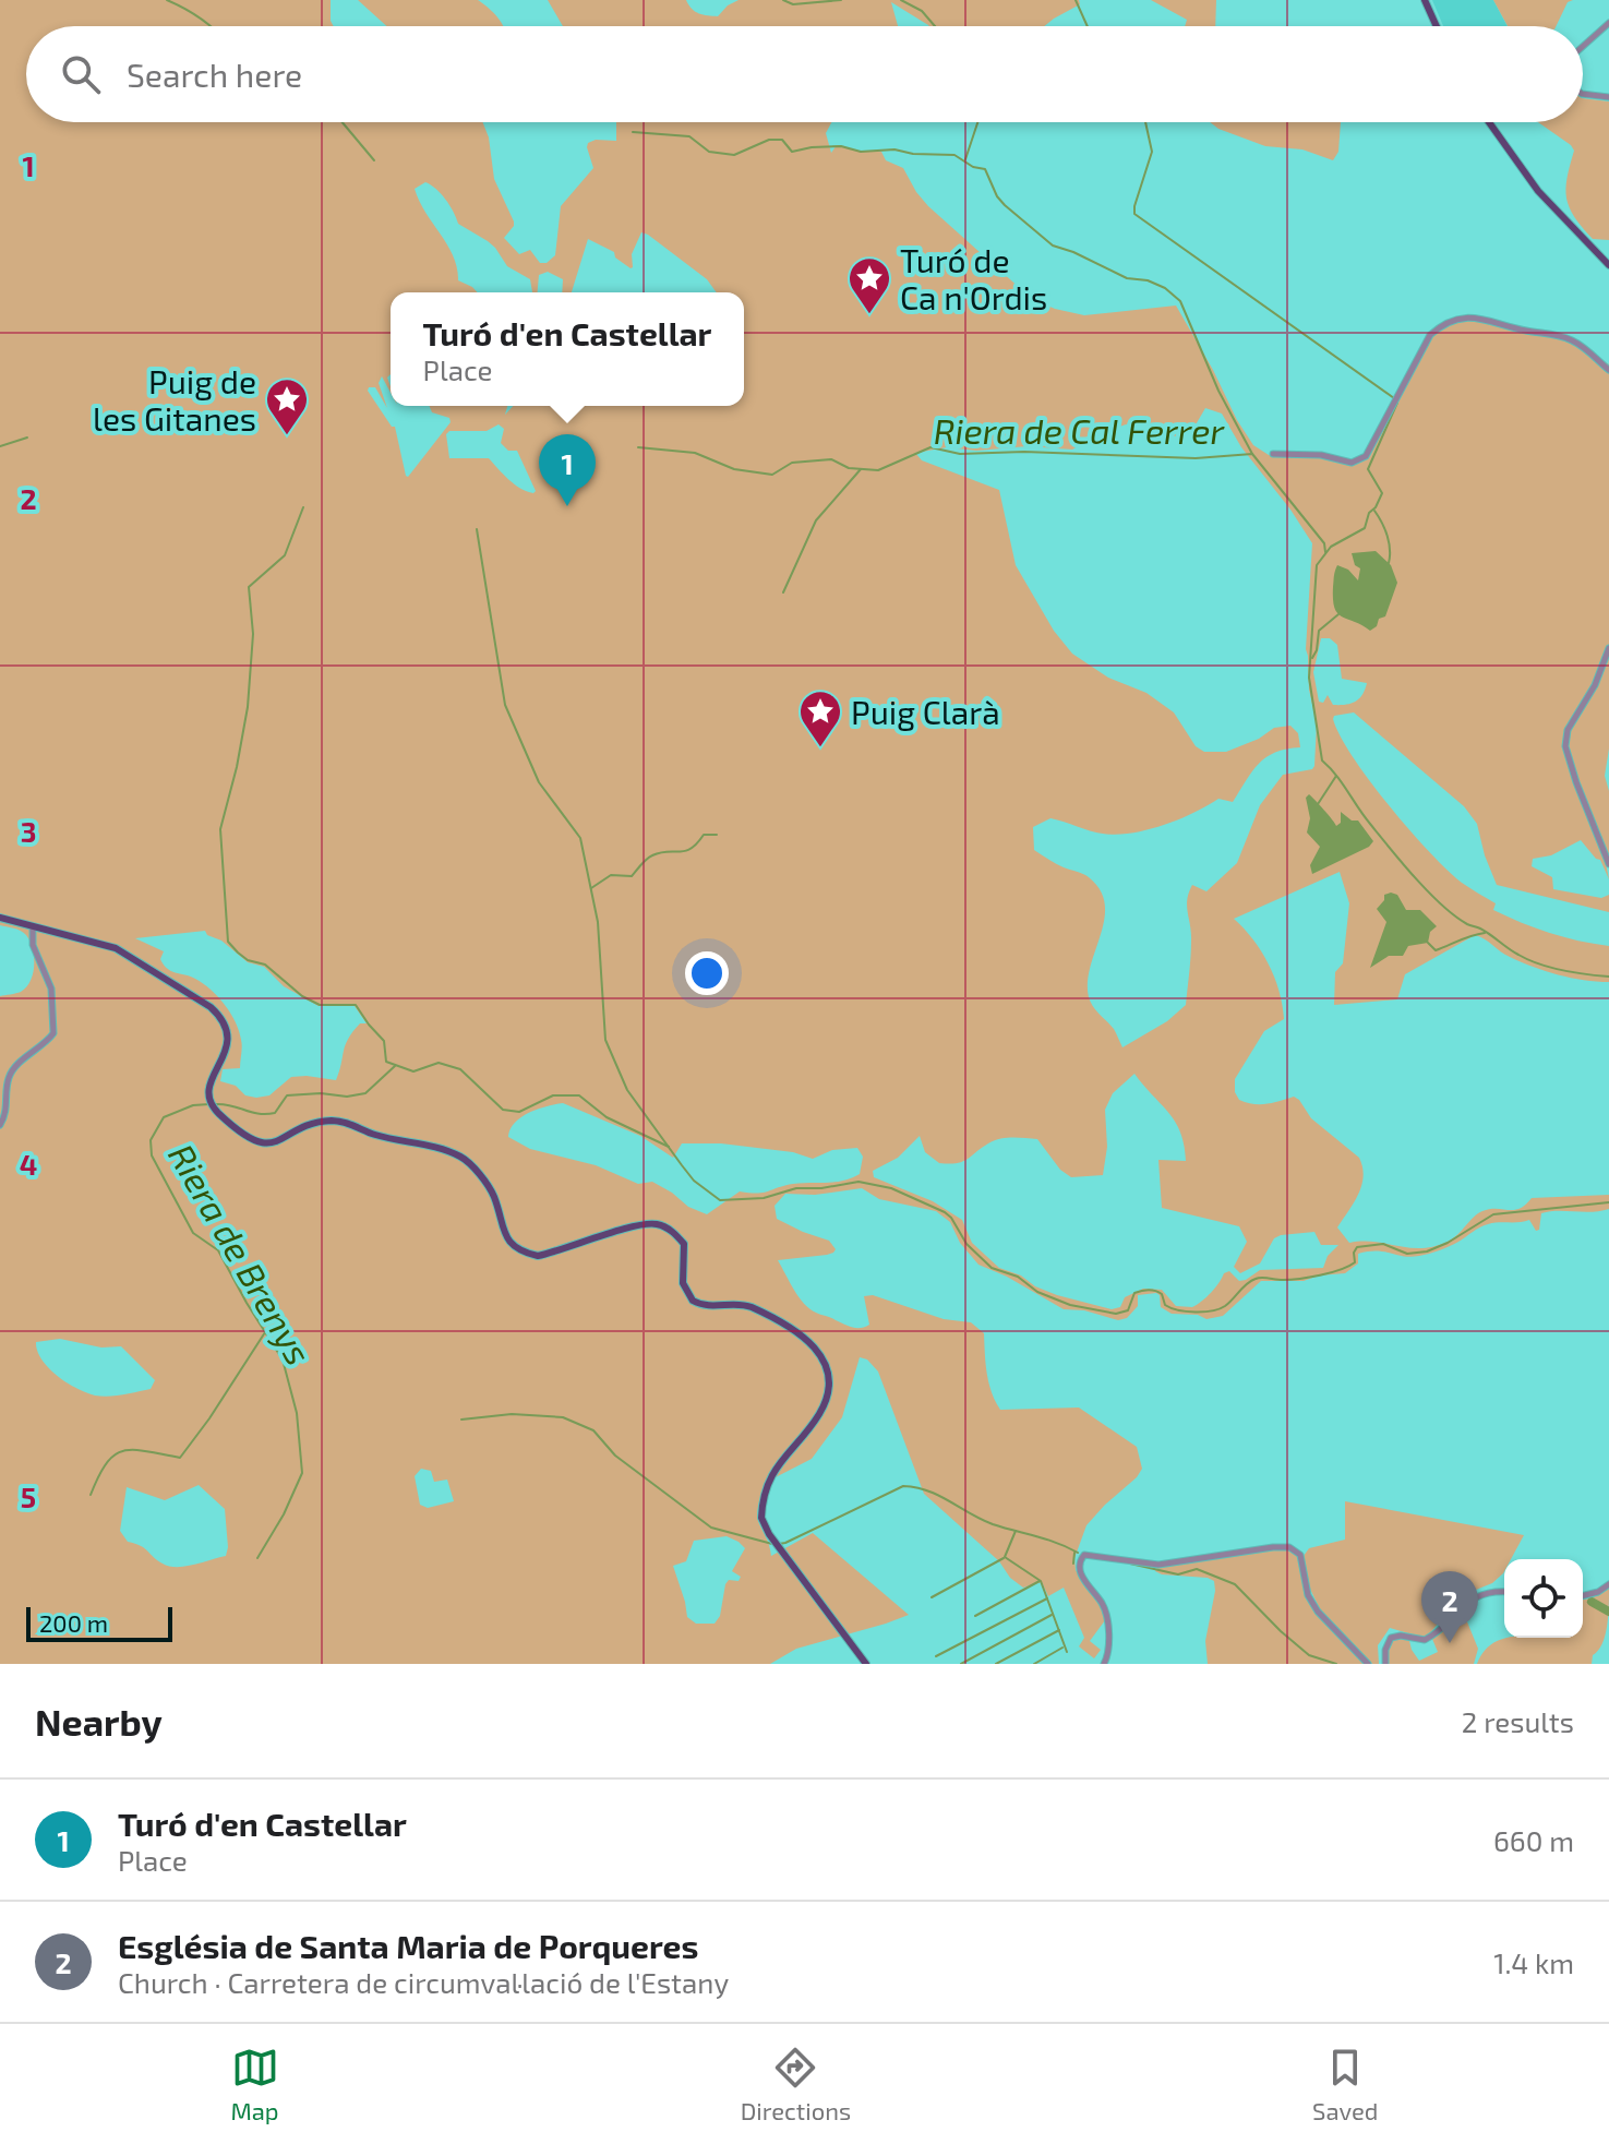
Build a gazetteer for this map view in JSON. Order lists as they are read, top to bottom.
{
  "water": ["Riera de Cal Ferrer", "Riera de Brenys"],
  "places": {
    "place": ["Turó de Ca n'Ordis", "Puig de les Gitanes", "Puig Clarà"]
  },
  "scale_bar": "200 m",
  "page": {
    "search": "Search here",
    "popup": ["Turó d'en Castellar", "Place"],
    "pins": ["1", "2"],
    "scale": "200 m",
    "heading": ["Nearby", "2 results"],
    "list": [
      {
        "mark": "1",
        "name": "Turó d'en Castellar",
        "note": "Place",
        "value": "660 m"
      },
      {
        "mark": "2",
        "name": "Església de Santa Maria de Porqueres",
        "note": "Church · Carretera de circumval·lació de l'Estany",
        "value": "1.4 km"
      }
    ],
    "nav": ["Map", "Directions", "Saved"]
  },
  "grid": {
    "rows": [
      "1",
      "2",
      "3",
      "4",
      "5"
    ]
  }
}
